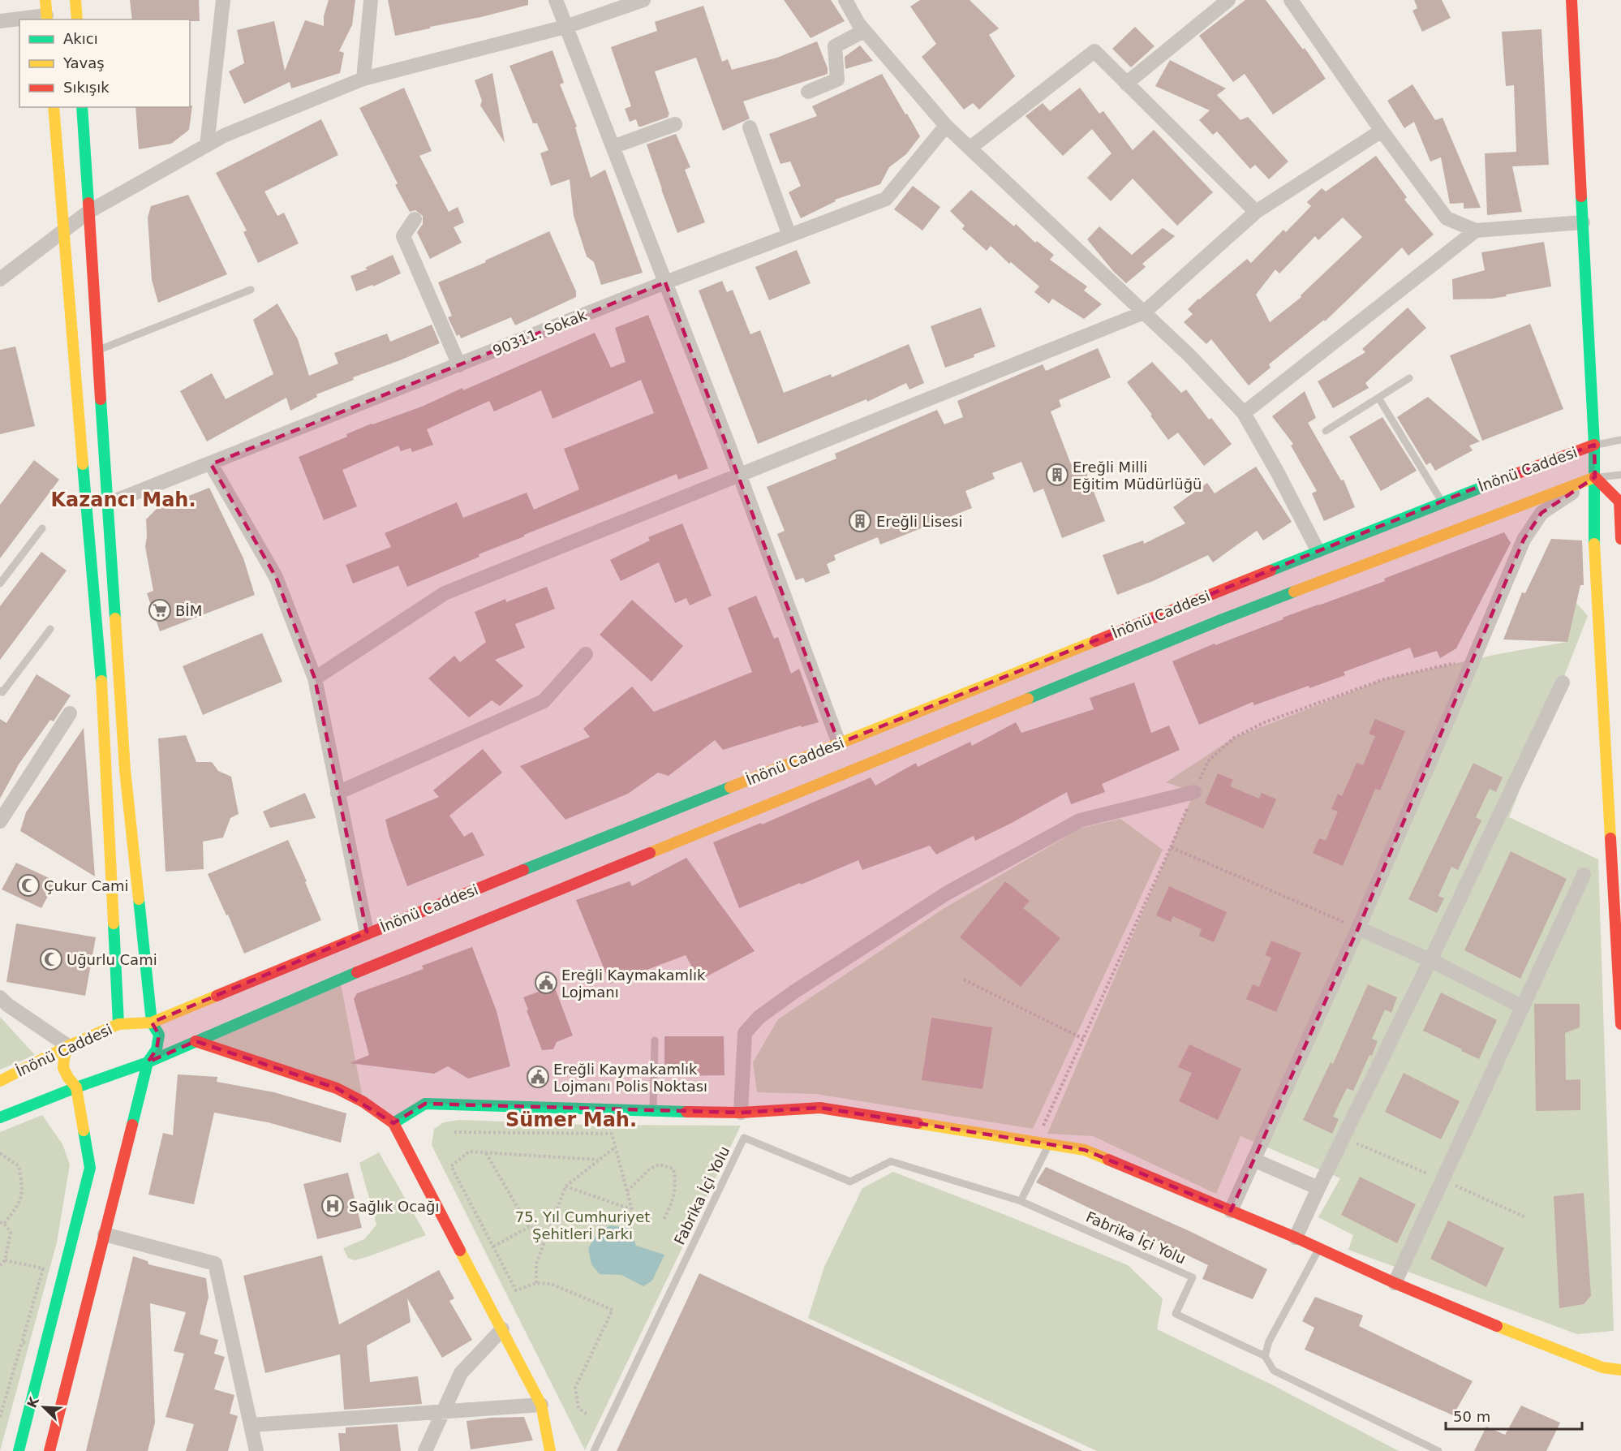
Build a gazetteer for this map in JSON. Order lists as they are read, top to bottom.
{
  "streets": {
    "main road": ["İnönü Caddesi"],
    "street": ["90311. Sokak"],
    "lane": ["Fabrika İçi Yolu"]
  },
  "districts": ["Kazancı Mah.", "Sümer Mah."],
  "parks": ["75. Yıl Cumhuriyet Şehitleri Parkı"],
  "places": {
    "building": ["Ereğli Milli Eğitim Müdürlüğü", "Ereğli Lisesi"],
    "supermarket": ["BİM"],
    "mosque": ["Çukur Cami", "Uğurlu Cami"],
    "public building": ["Ereğli Kaymakamlık Lojmanı", "Ereğli Kaymakamlık Lojmanı Polis Noktası"],
    "hospital": ["Sağlık Ocağı"]
  },
  "legend": ["Akıcı", "Yavaş", "Sıkışık"],
  "scale_bar": "50 m",
  "north": "top left"
}
